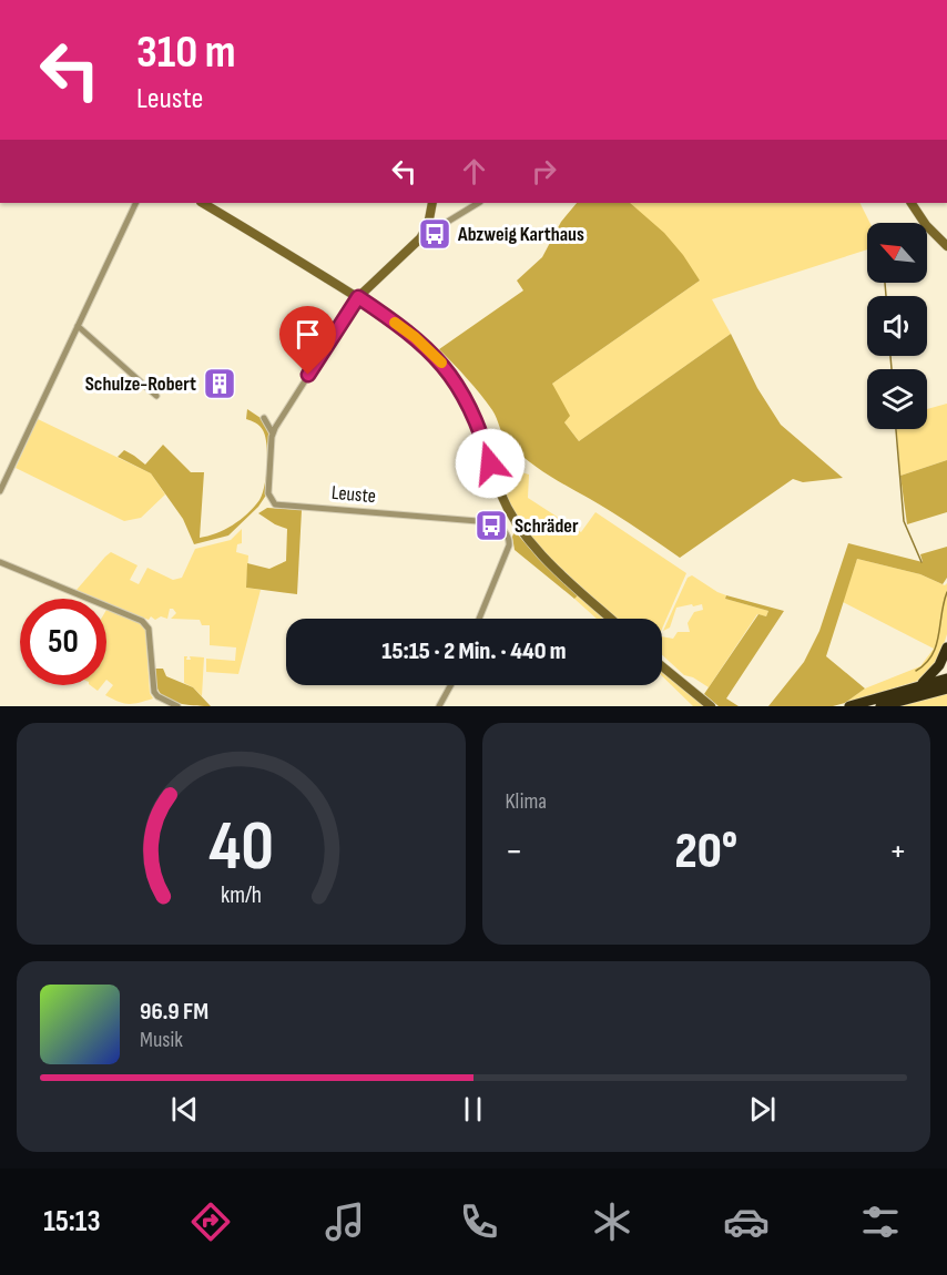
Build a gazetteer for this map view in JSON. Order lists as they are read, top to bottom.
{
  "streets": {
    "street": ["Leuste"]
  },
  "places": {
    "bus stop": ["Abzweig Karthaus", "Schräder"],
    "building": ["Schulze-Robert"]
  },
  "north": "top left",
  "page": {
    "turn": ["310 m", "Leuste"],
    "limit": "50",
    "trip": "15:15 · 2 Min. · 440 m",
    "tile": "Klima",
    "heat": ["−", "20°", "+"],
    "song": ["96.9 FM", "Musik"],
    "tabs": "15:13",
    "gauge": ["40", "km/h"]
  }
}
